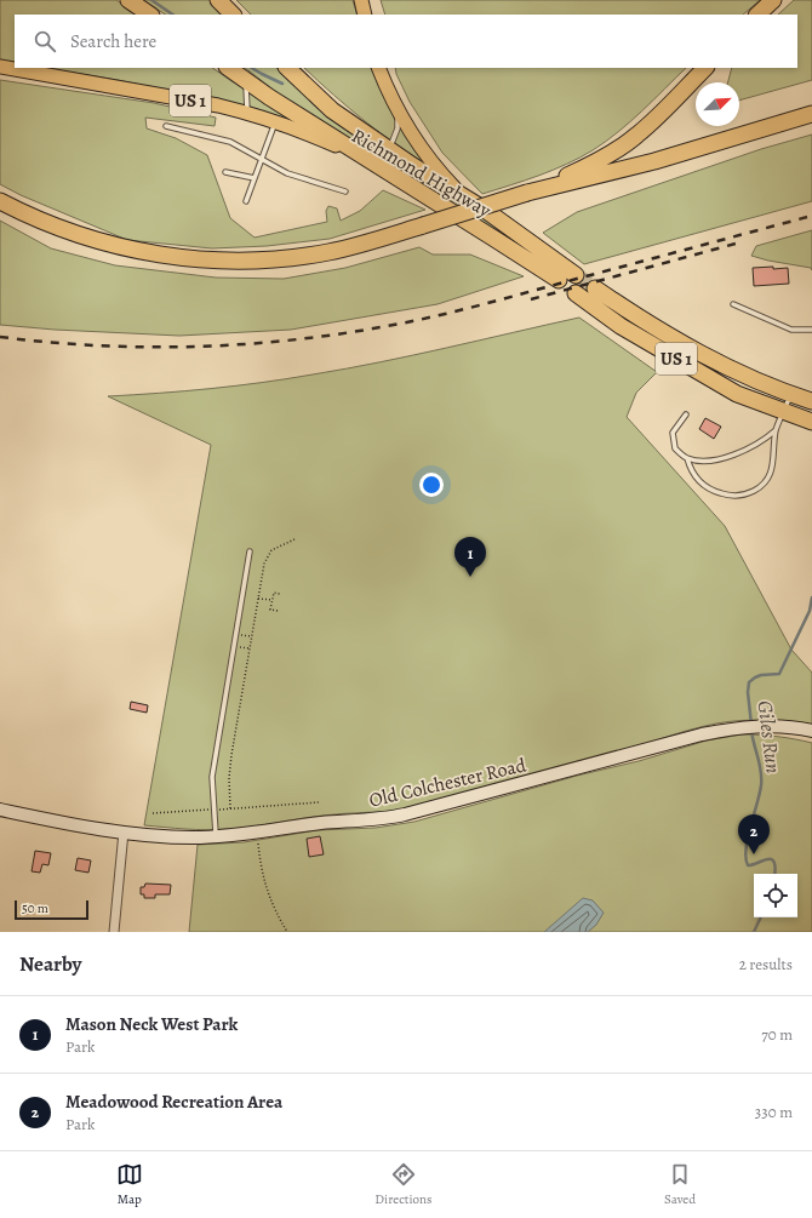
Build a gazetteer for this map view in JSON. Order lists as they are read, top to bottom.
{
  "streets": {
    "highway": ["US 1", "Richmond Highway"],
    "street": ["Old Colchester Road"]
  },
  "water": ["Giles Run"],
  "scale_bar": "50 m",
  "north": "top right",
  "page": {
    "search": "Search here",
    "pins": ["1", "2"],
    "scale": "50 m",
    "heading": ["Nearby", "2 results"],
    "list": [
      {
        "mark": "1",
        "name": "Mason Neck West Park",
        "note": "Park",
        "value": "70 m"
      },
      {
        "mark": "2",
        "name": "Meadowood Recreation Area",
        "note": "Park",
        "value": "330 m"
      }
    ],
    "nav": ["Map", "Directions", "Saved"]
  }
}
